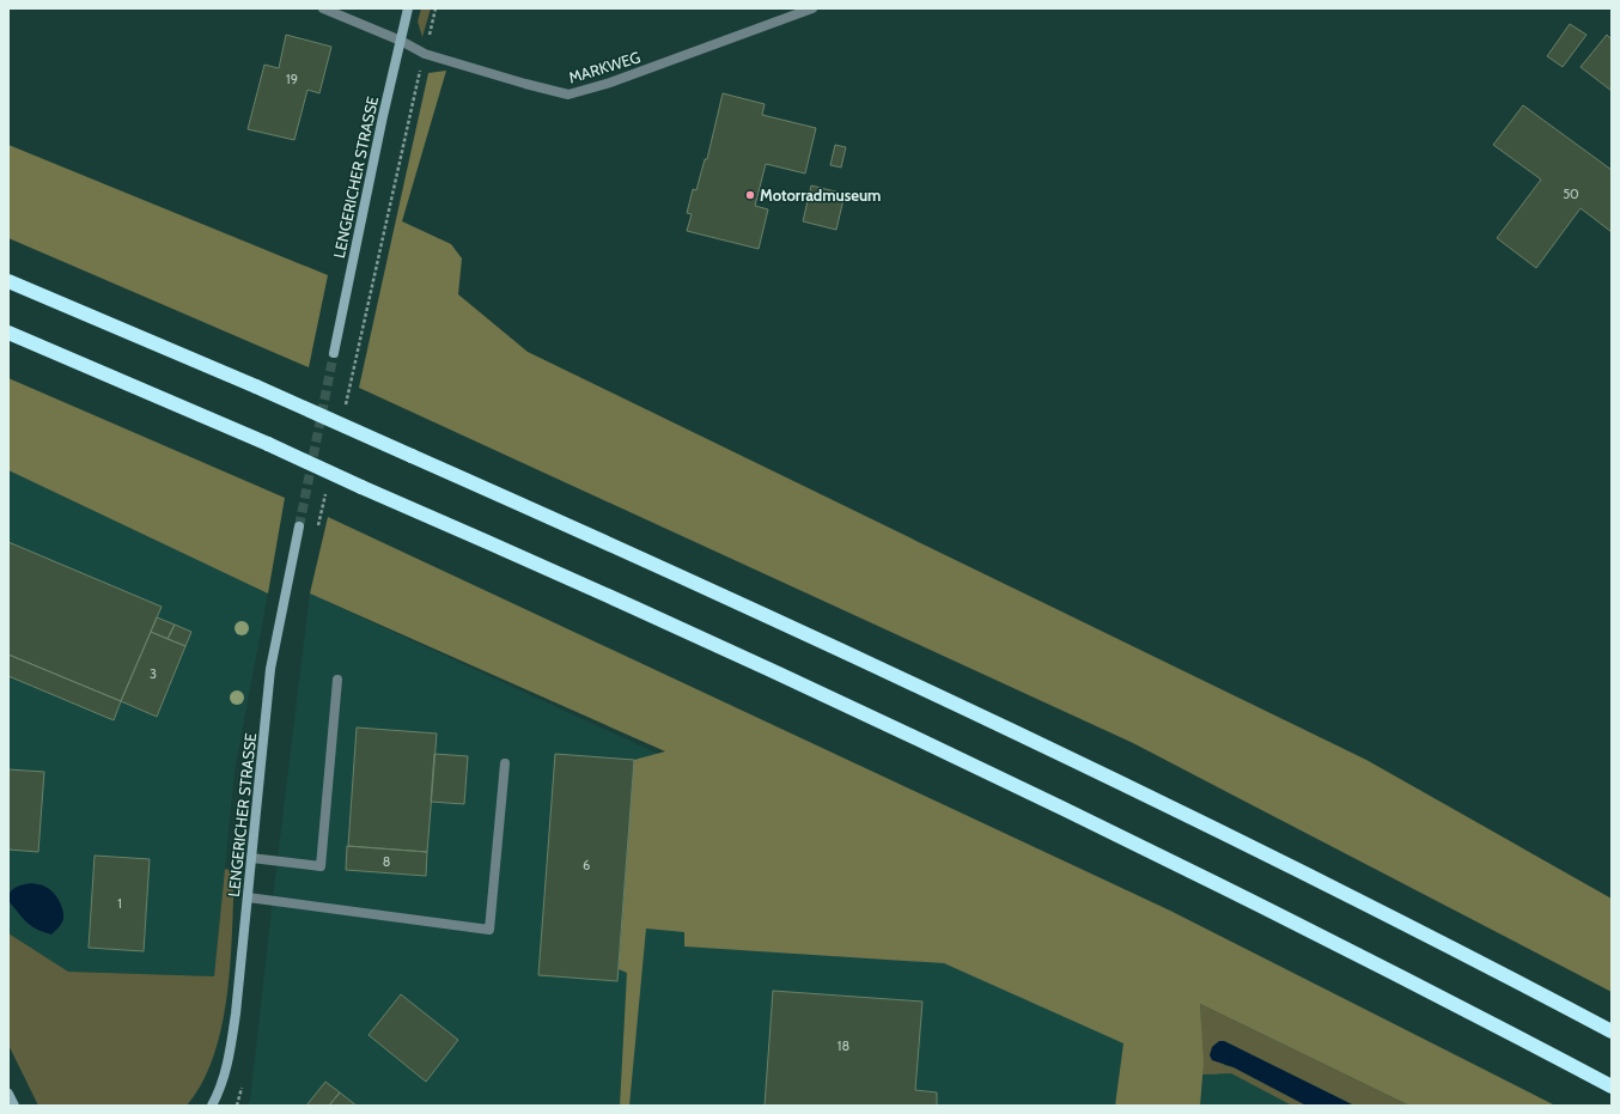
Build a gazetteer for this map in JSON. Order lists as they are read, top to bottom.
{
  "streets": {
    "street": ["LENGERICHER STRASSE"],
    "lane": ["MARKWEG"]
  },
  "crossings": [
    ["MARKWEG", "LENGERICHER STRASSE"]
  ],
  "places": ["Motorradmuseum"],
  "house_numbers": [
    "19",
    "50",
    "3",
    "8",
    "6",
    "1",
    "18"
  ]
}
